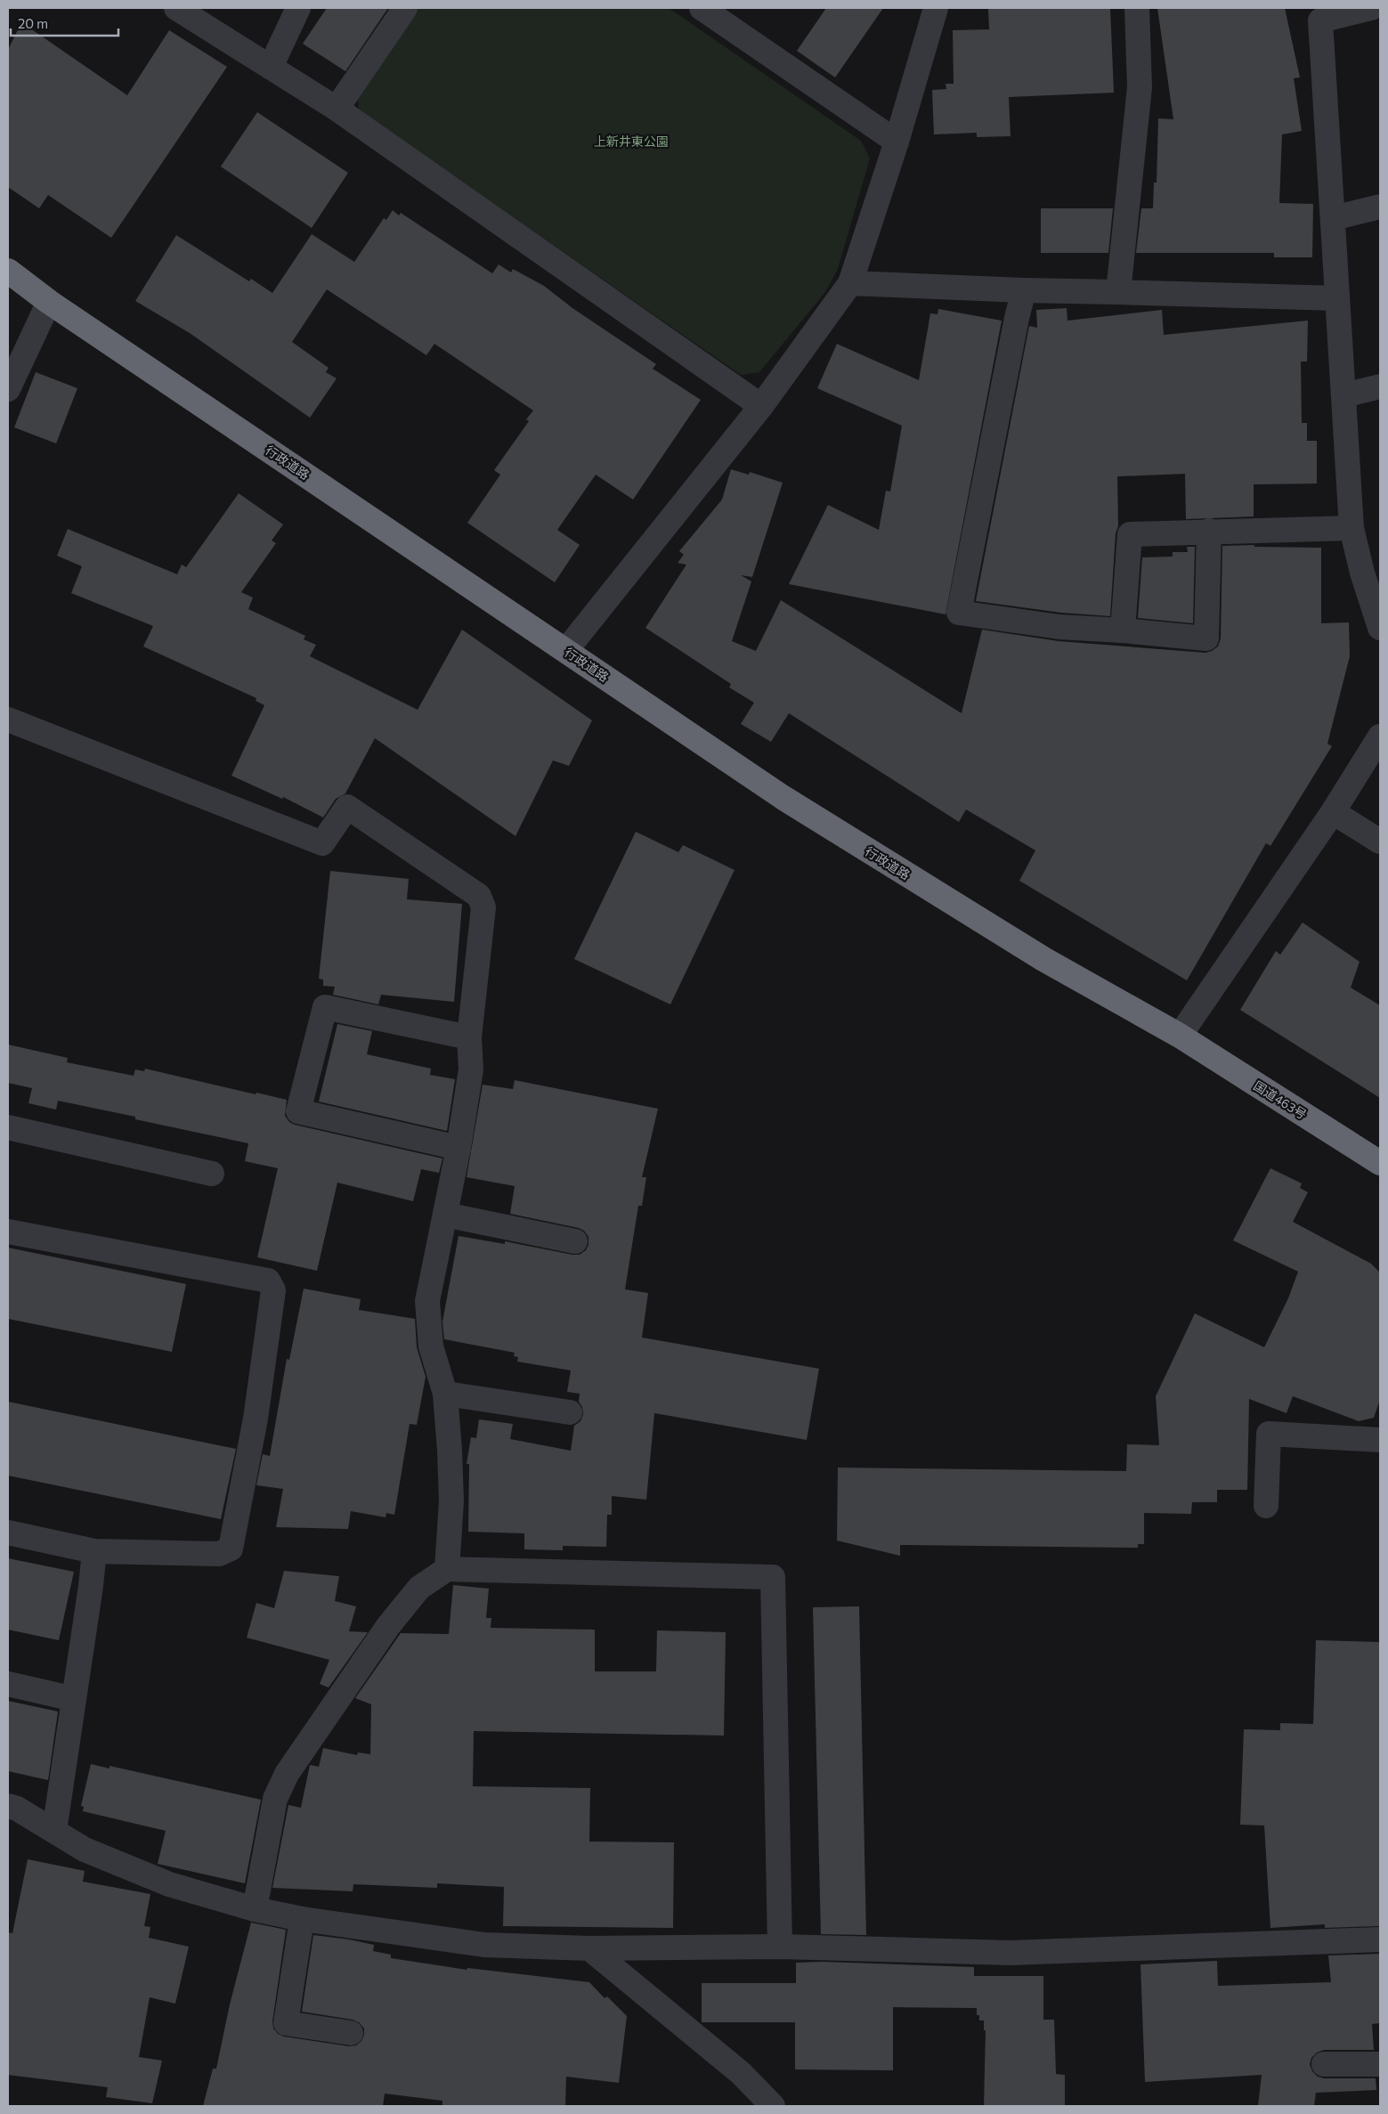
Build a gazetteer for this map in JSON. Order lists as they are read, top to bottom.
{
  "streets": {
    "highway": ["行政道路", "国道463号"]
  },
  "crossings": [
    ["行政道路", "国道463号"]
  ],
  "parks": ["上新井東公園"],
  "scale_bar": "20 m"
}
